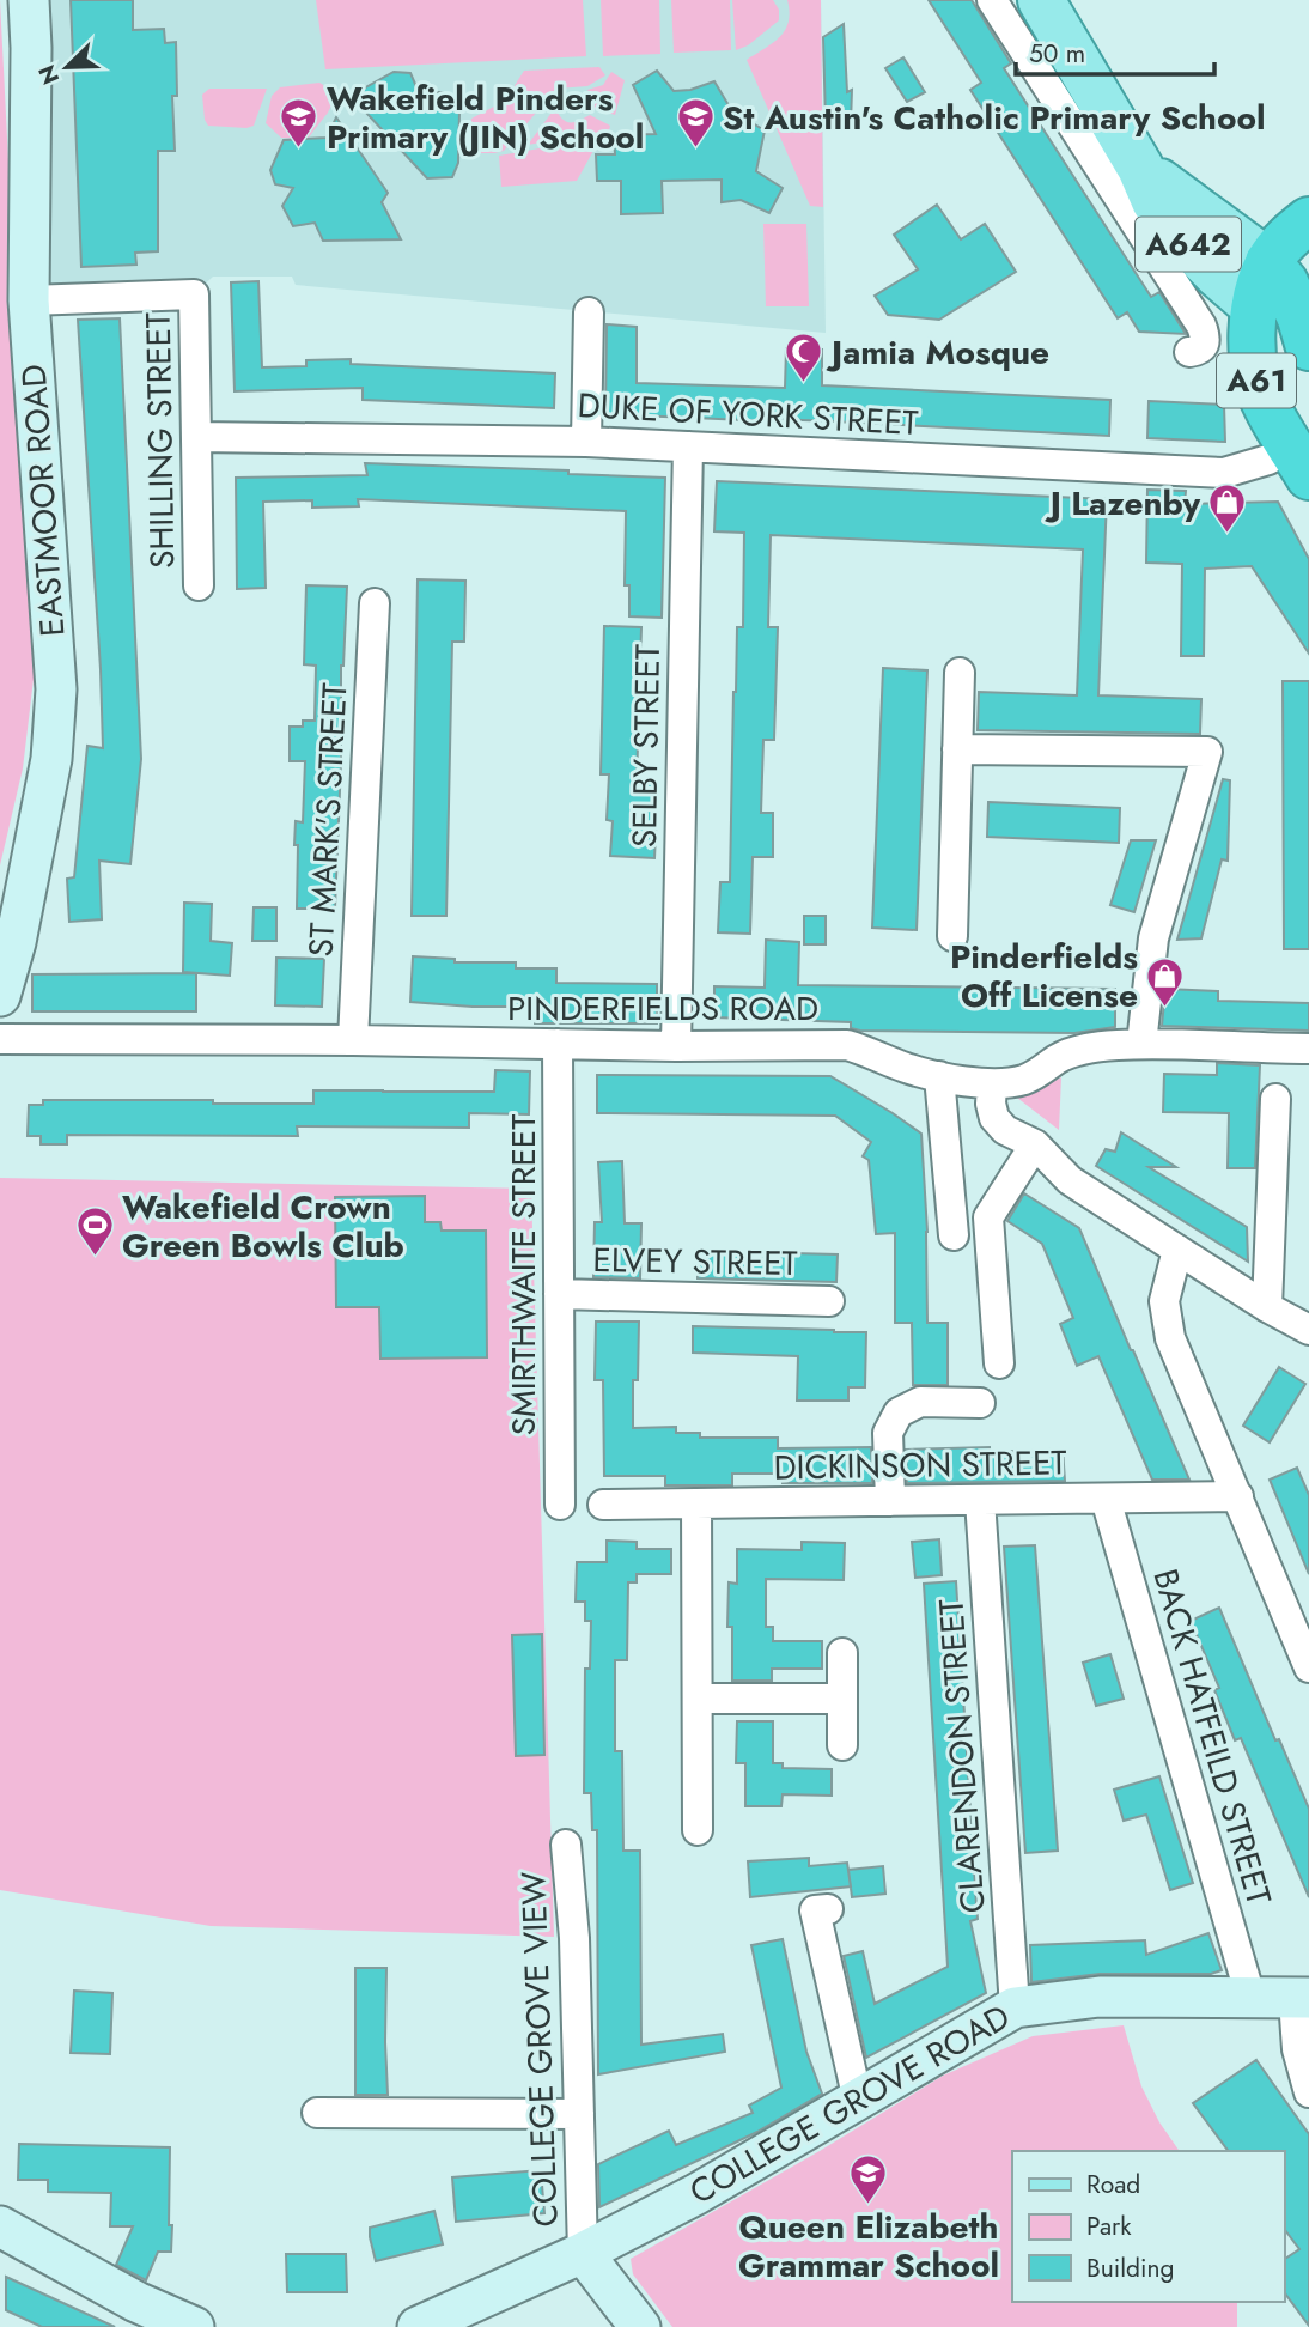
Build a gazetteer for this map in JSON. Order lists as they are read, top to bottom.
{
  "streets": {
    "highway": ["A61"],
    "main road": ["A642"],
    "street": [
      "DUKE OF YORK STREET",
      "SHILLING STREET",
      "EASTMOOR ROAD",
      "SELBY STREET",
      "ST MARK'S STREET",
      "PINDERFIELDS ROAD",
      "ELVEY STREET",
      "SMIRTHWAITE STREET",
      "DICKINSON STREET",
      "BACK HATFEILD STREET",
      "CLARENDON STREET",
      "COLLEGE GROVE VIEW",
      "COLLEGE GROVE ROAD"
    ]
  },
  "crossings": [
    ["A642", "A61"],
    ["A61", "DUKE OF YORK STREET"],
    ["DUKE OF YORK STREET", "SHILLING STREET"],
    ["DUKE OF YORK STREET", "SELBY STREET"],
    ["SHILLING STREET", "EASTMOOR ROAD"],
    ["SELBY STREET", "PINDERFIELDS ROAD"],
    ["ST MARK'S STREET", "PINDERFIELDS ROAD"],
    ["PINDERFIELDS ROAD", "SMIRTHWAITE STREET"],
    ["ELVEY STREET", "SMIRTHWAITE STREET"],
    ["DICKINSON STREET", "BACK HATFEILD STREET"],
    ["DICKINSON STREET", "CLARENDON STREET"],
    ["BACK HATFEILD STREET", "COLLEGE GROVE ROAD"],
    ["CLARENDON STREET", "COLLEGE GROVE ROAD"],
    ["COLLEGE GROVE VIEW", "COLLEGE GROVE ROAD"]
  ],
  "places": {
    "school or university": ["Wakefield Pinders Primary (JIN) School", "St Austin's Catholic Primary School", "Queen Elizabeth Grammar School"],
    "mosque": ["Jamia Mosque"],
    "shop": ["J Lazenby", "Pinderfields Off License"],
    "sports": ["Wakefield Crown Green Bowls Club"]
  },
  "legend": ["Road", "Park", "Building"],
  "scale_bar": "50 m",
  "north": "bottom left"
}
